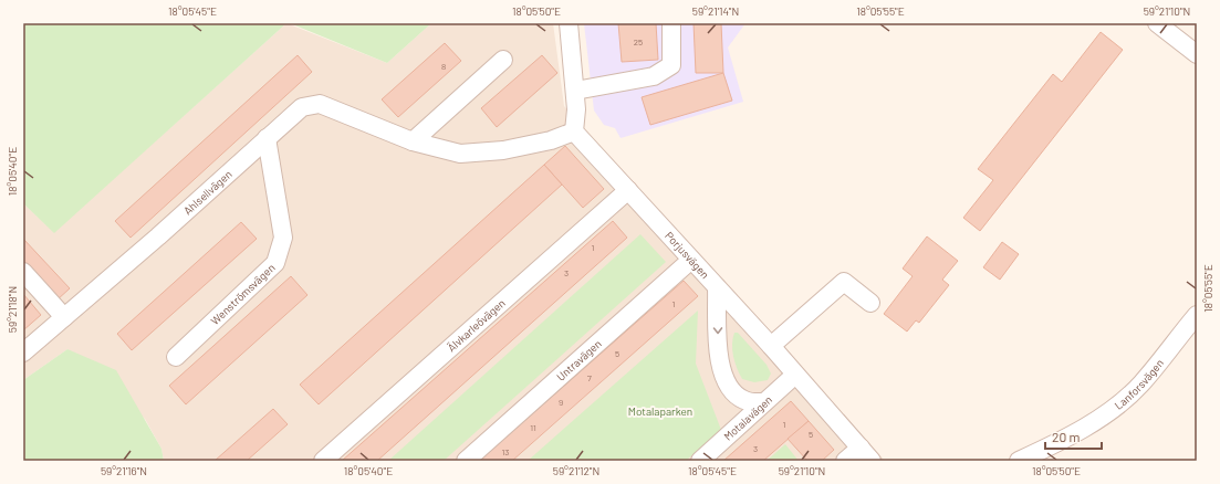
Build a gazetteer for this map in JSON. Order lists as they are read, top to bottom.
{
  "streets": {
    "street": [
      "Ahlsellvägen",
      "Porjusvägen",
      "Wenströmsvägen",
      "Älvkarleövägen",
      "Untravägen",
      "Lanforsvägen",
      "Motalavägen"
    ]
  },
  "crossings": [
    ["Ahlsellvägen", "Porjusvägen"],
    ["Ahlsellvägen", "Wenströmsvägen"],
    ["Porjusvägen", "Älvkarleövägen"],
    ["Porjusvägen", "Untravägen"],
    ["Porjusvägen", "Motalavägen"]
  ],
  "parks": ["Motalaparken"],
  "house_numbers": [
    "25",
    "8",
    "1",
    "3",
    "1",
    "5",
    "7",
    "9",
    "1",
    "11",
    "5",
    "3",
    "13"
  ],
  "scale_bar": "20 m",
  "coordinates": [
    "18°05'45\"E",
    "18°05'50\"E",
    "59°21'14\"N",
    "18°05'55\"E",
    "59°21'10\"N",
    "18°05'40\"E",
    "59°21'18\"N",
    "59°21'16\"N",
    "59°21'12\"N"
  ]
}
